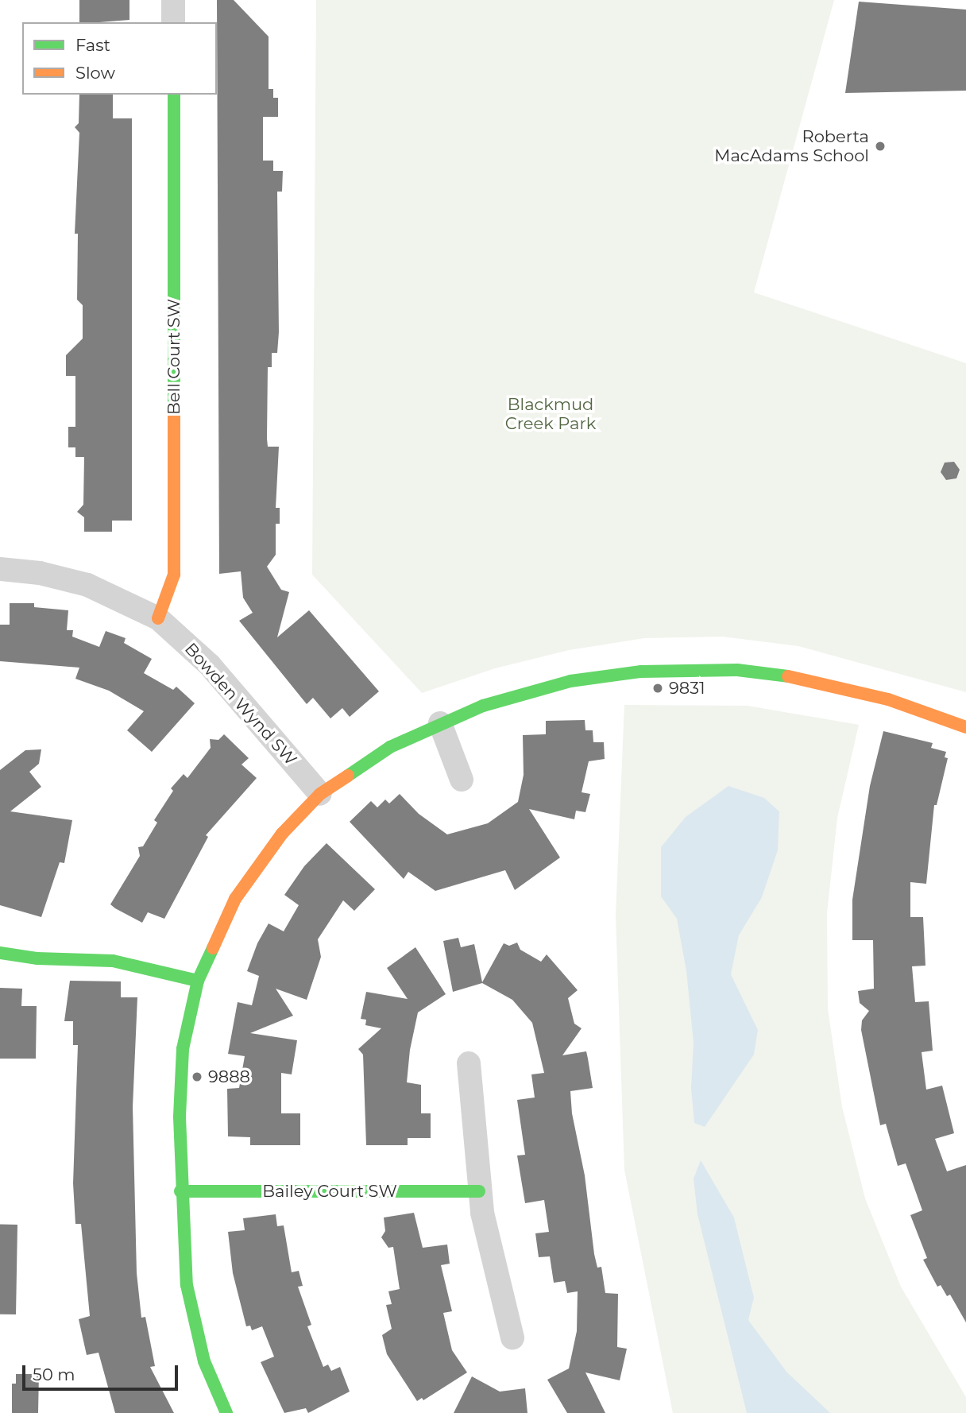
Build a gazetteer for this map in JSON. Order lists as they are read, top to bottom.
{
  "streets": {
    "street": ["Bell Court SW", "Bowden Wynd SW", "Bailey Court SW"]
  },
  "crossings": [
    ["Bell Court SW", "Bowden Wynd SW"]
  ],
  "parks": ["Blackmud Creek Park"],
  "places": ["Roberta MacAdams School", "9831", "9888"],
  "legend": ["Fast", "Slow"],
  "scale_bar": "50 m"
}
